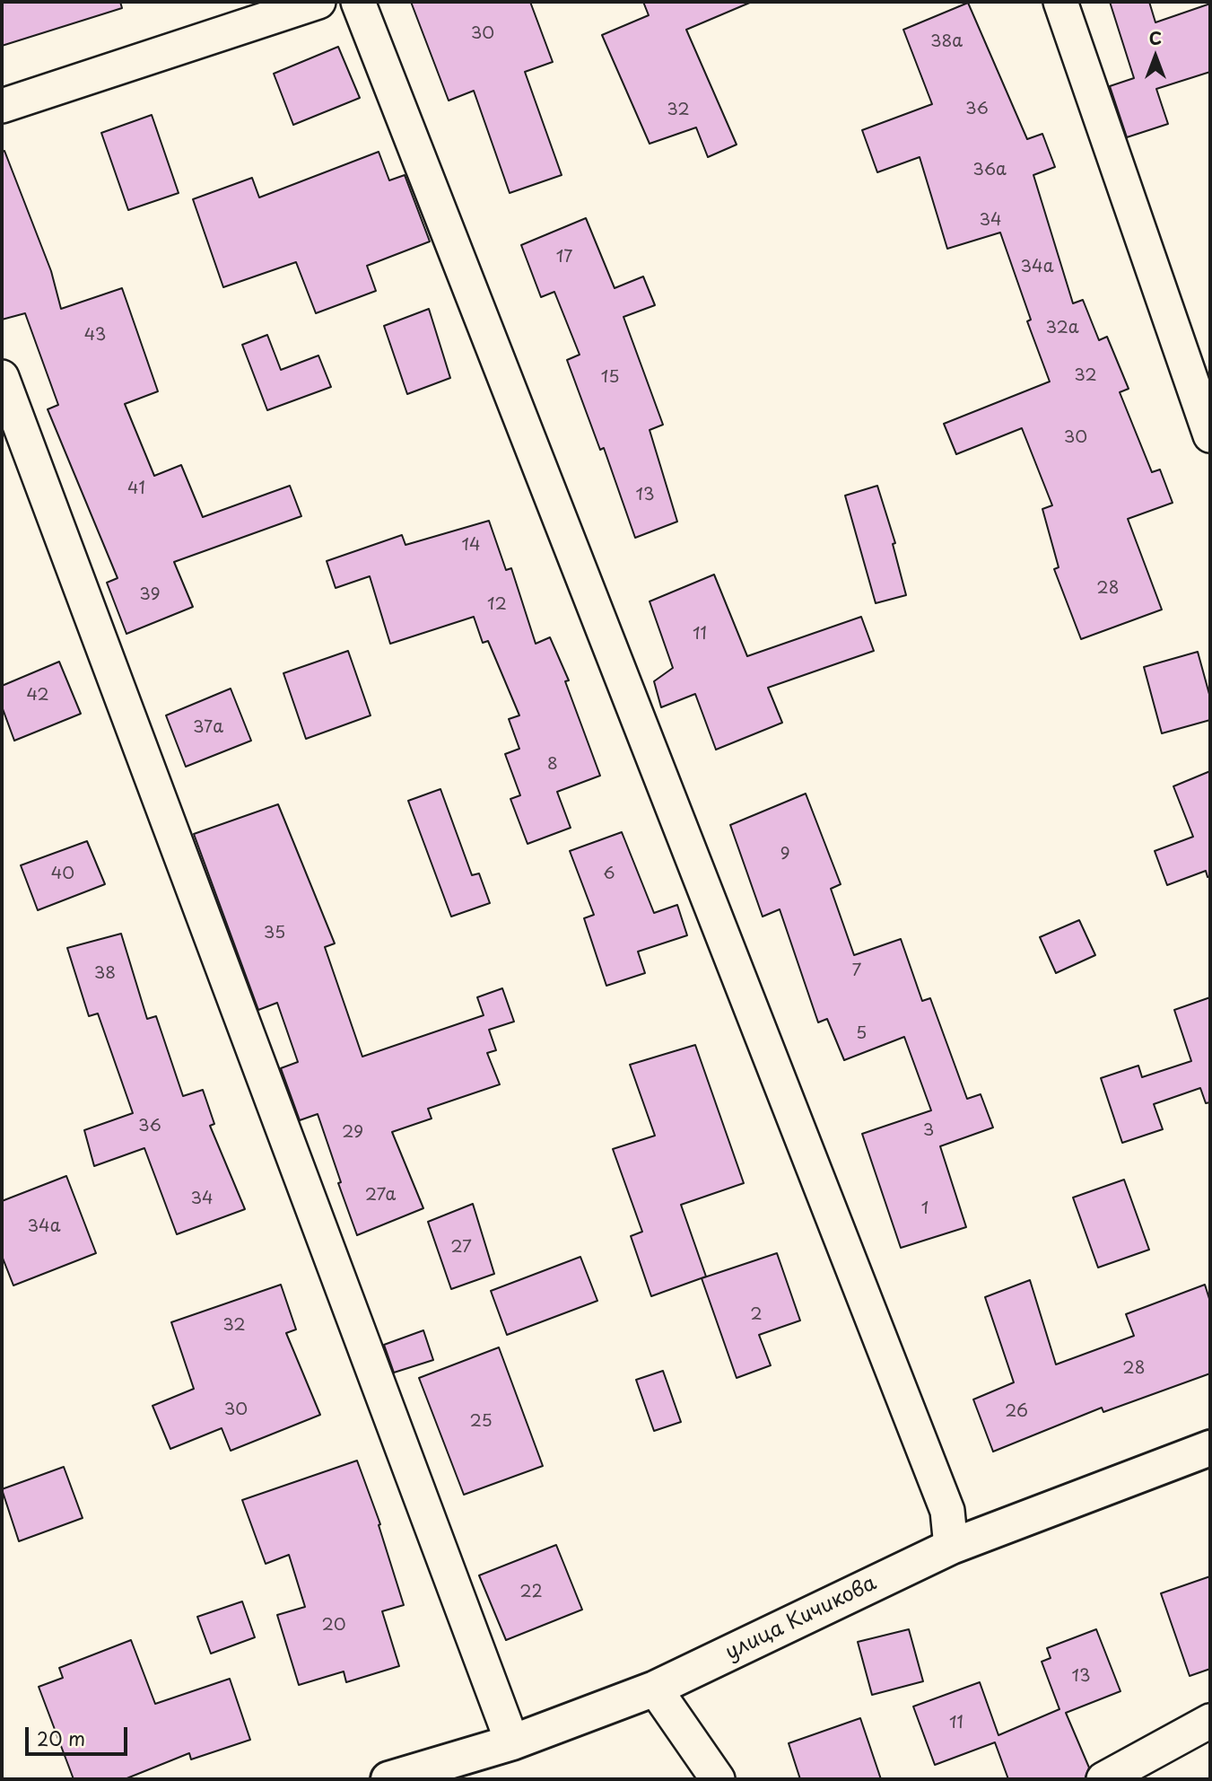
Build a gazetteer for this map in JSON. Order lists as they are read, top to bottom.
{
  "streets": {
    "street": ["улица Кичикова"]
  },
  "house_numbers": [
    "30",
    "38а",
    "36",
    "32",
    "36а",
    "34",
    "17",
    "34а",
    "32а",
    "43",
    "32",
    "15",
    "30",
    "41",
    "13",
    "14",
    "28",
    "39",
    "12",
    "11",
    "42",
    "37а",
    "8",
    "9",
    "40",
    "6",
    "35",
    "7",
    "38",
    "5",
    "36",
    "3",
    "29",
    "27а",
    "34",
    "1",
    "34а",
    "27",
    "2",
    "32",
    "28",
    "30",
    "26",
    "25",
    "22",
    "20",
    "13",
    "11"
  ],
  "scale_bar": "20 m",
  "north": "top"
}
